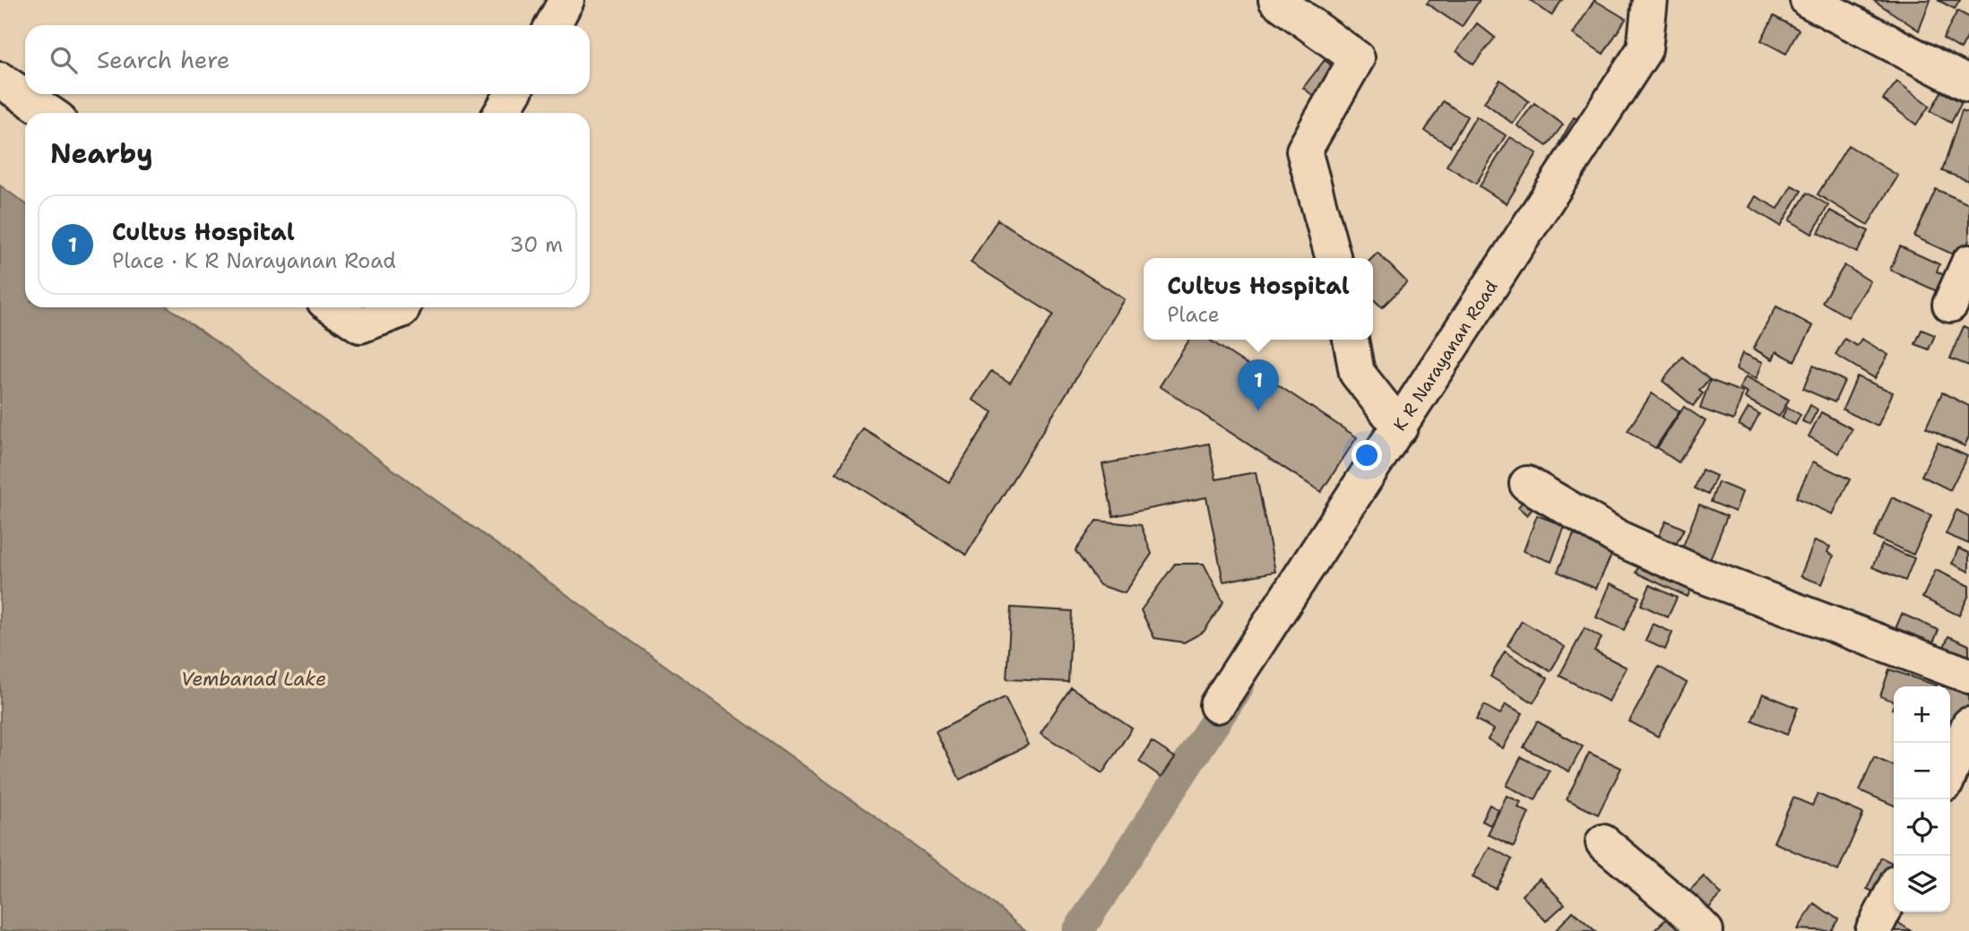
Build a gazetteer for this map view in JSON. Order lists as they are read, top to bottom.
{
  "streets": {
    "street": ["K R Narayanan Road"]
  },
  "water": ["Vembanad Lake"],
  "page": {
    "search": "Search here",
    "heading": "Nearby",
    "list": [
      {
        "mark": "1",
        "name": "Cultus Hospital",
        "note": "Place · K R Narayanan Road",
        "value": "30 m"
      }
    ],
    "popup": ["Cultus Hospital", "Place"],
    "pins": "1",
    "map_buttons": ["+", "−"]
  }
}
